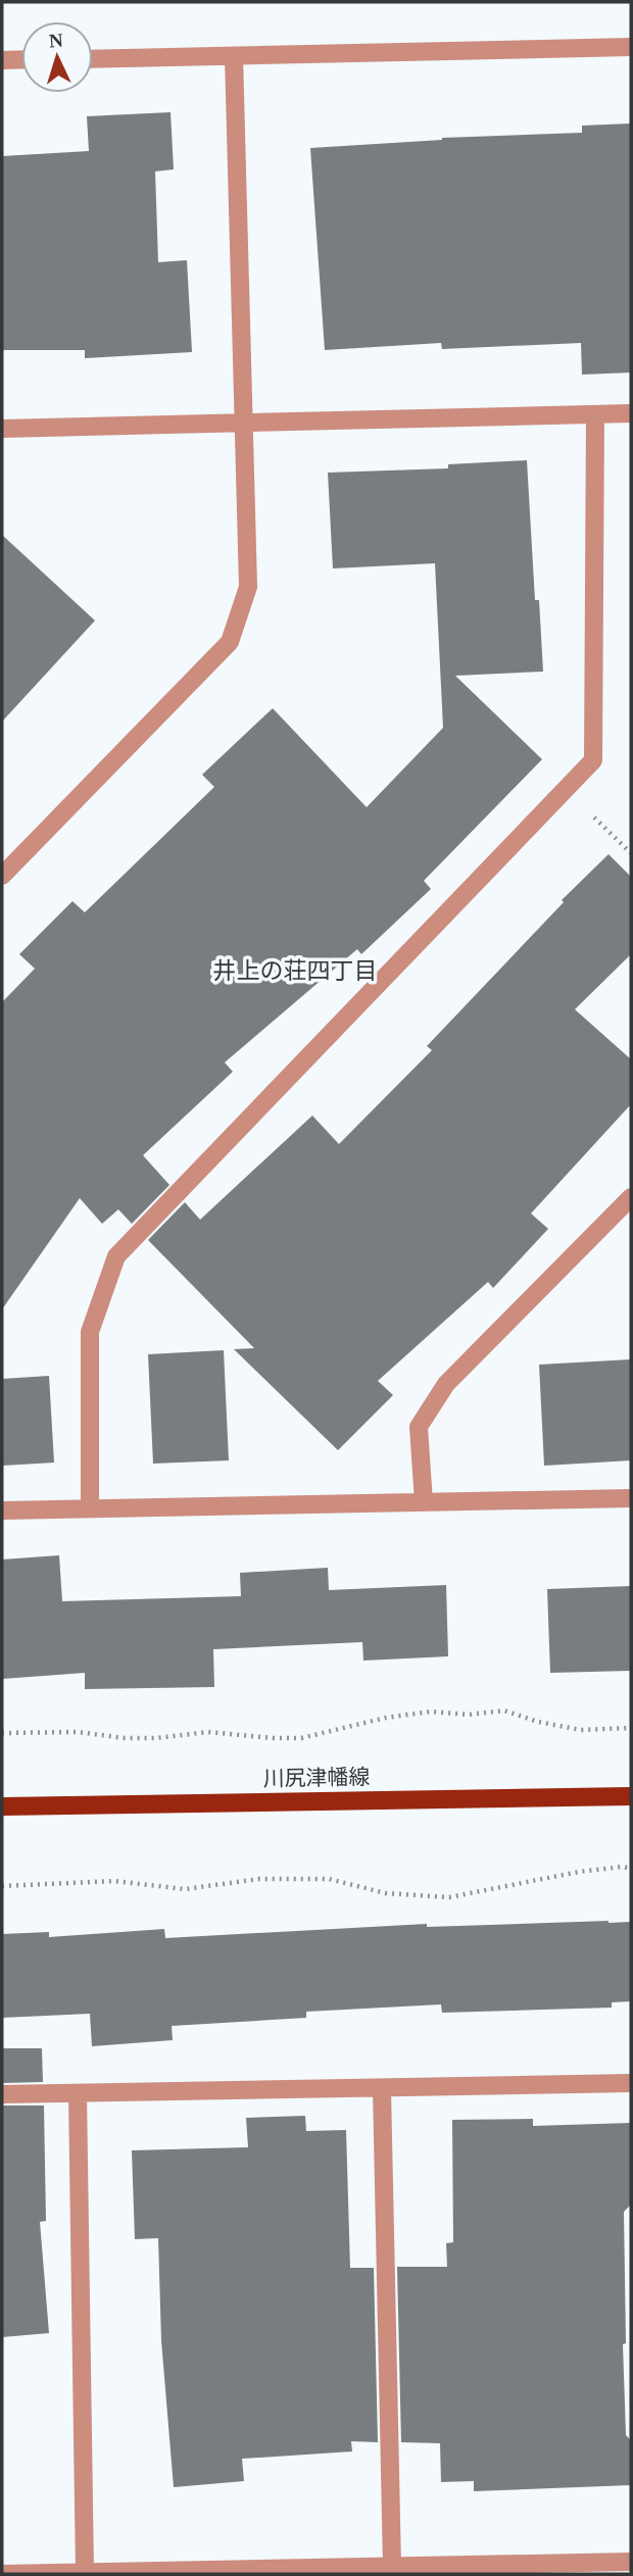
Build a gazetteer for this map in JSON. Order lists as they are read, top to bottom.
{
  "streets": {
    "main road": ["川尻津幡線"]
  },
  "districts": ["井上の荘四丁目"],
  "north": "top"
}
